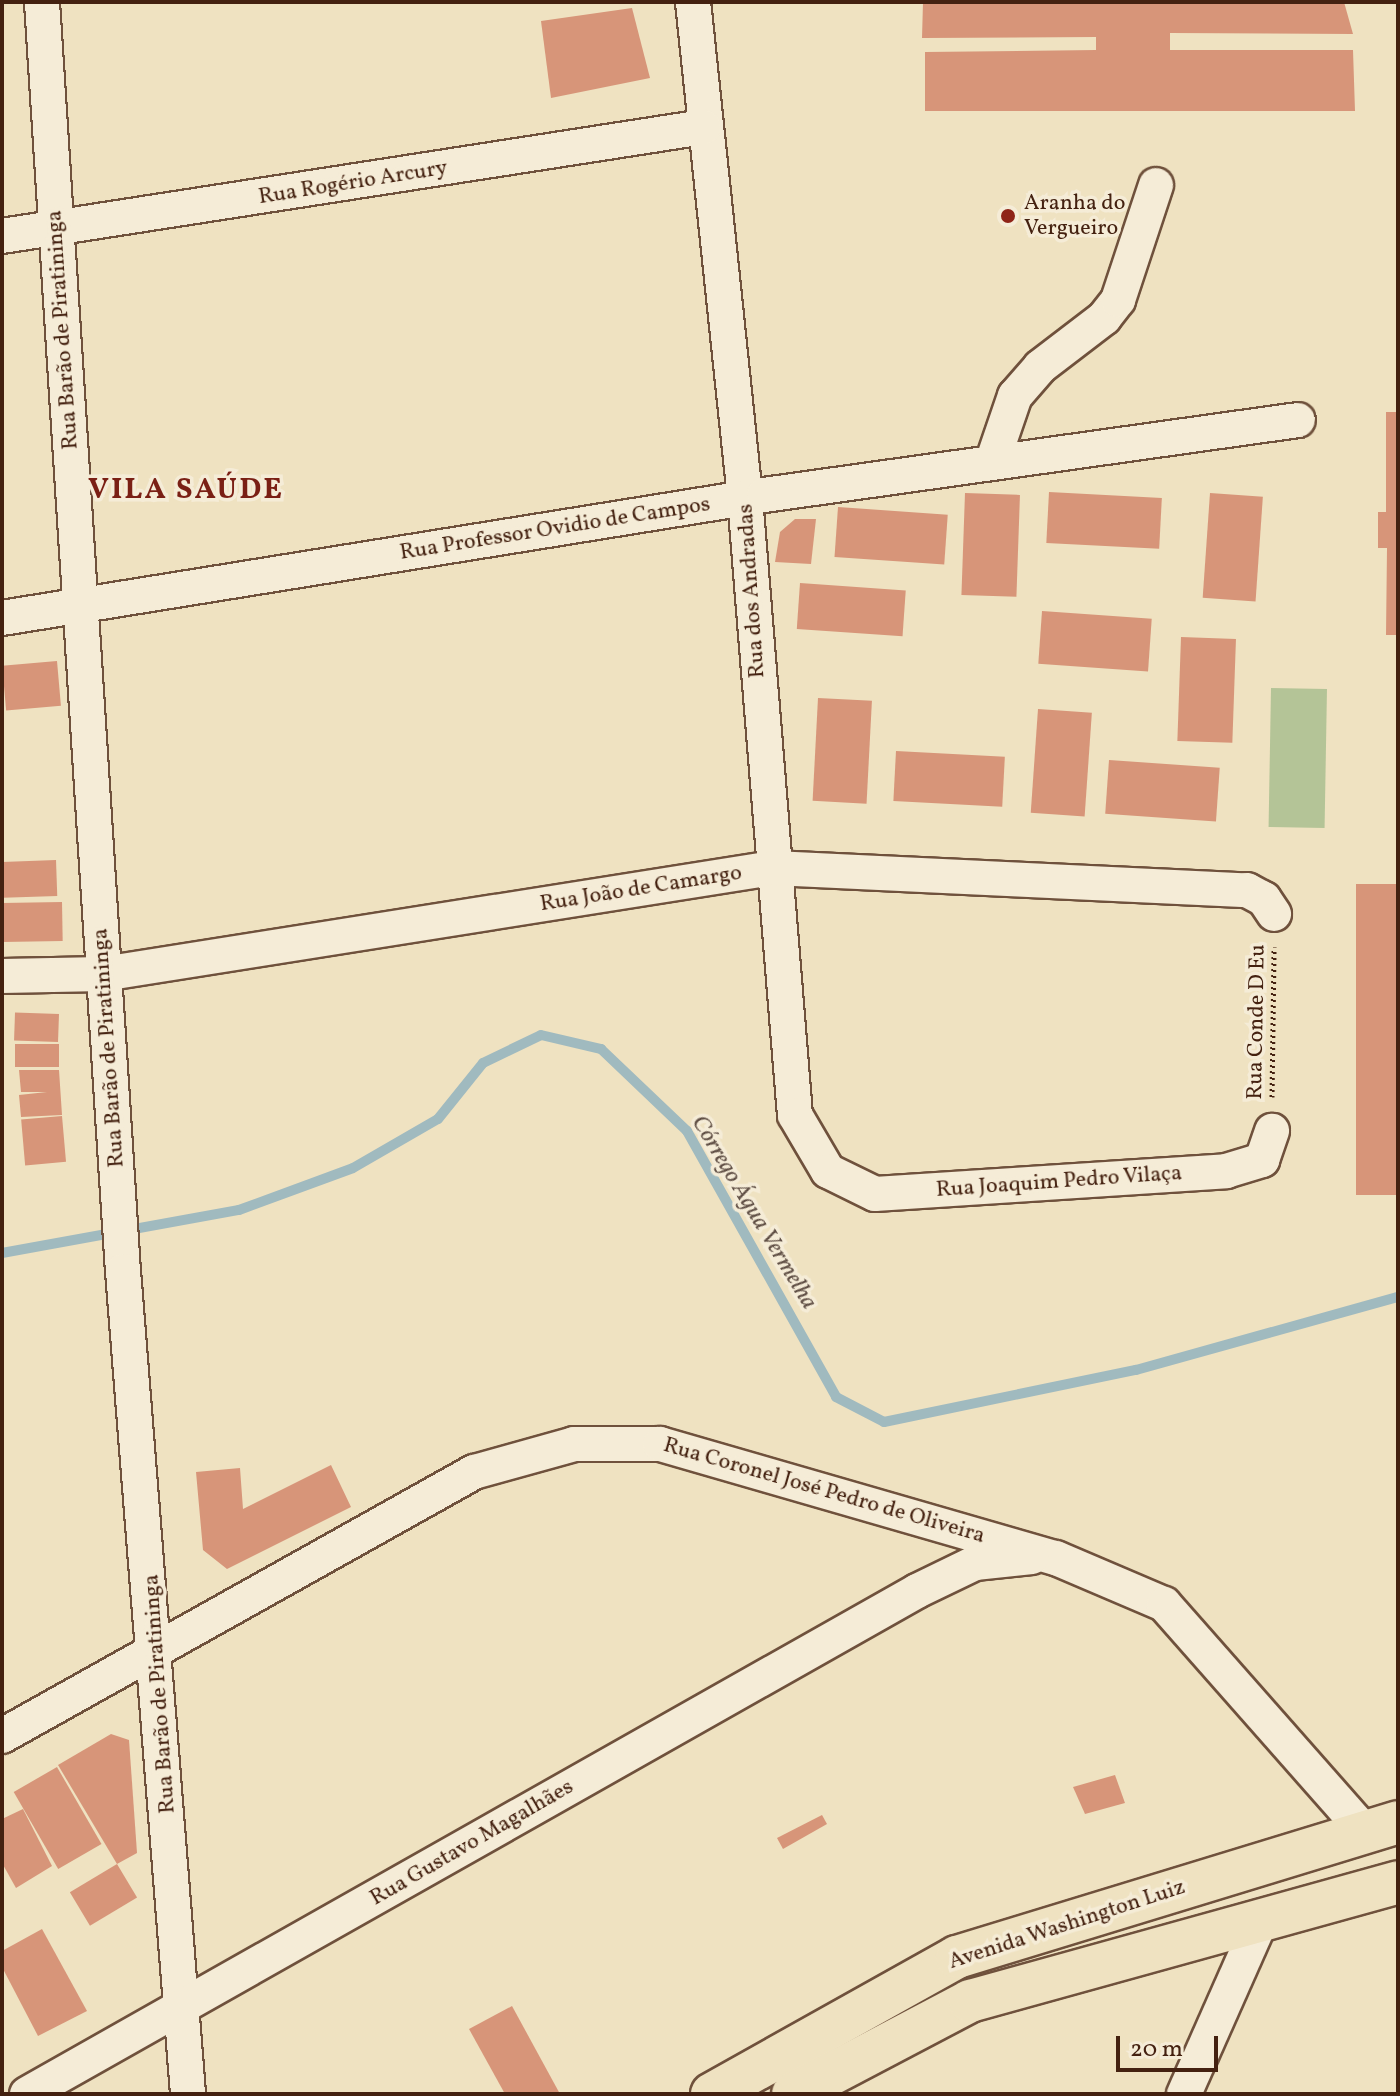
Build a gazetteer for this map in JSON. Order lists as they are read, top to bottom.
{
  "streets": {
    "main road": ["Avenida Washington Luiz"],
    "street": [
      "Rua Rogério Arcury",
      "Rua Barão de Piratininga",
      "Rua Professor Ovidio de Campos",
      "Rua dos Andradas",
      "Rua João de Camargo",
      "Rua Joaquim Pedro Vilaça",
      "Rua Coronel José Pedro de Oliveira",
      "Rua Gustavo Magalhães"
    ],
    "path": ["Rua Conde D Eu"]
  },
  "crossings": [
    ["Rua Rogério Arcury", "Rua Barão de Piratininga"],
    ["Rua Rogério Arcury", "Rua dos Andradas"],
    ["Rua Barão de Piratininga", "Rua Professor Ovidio de Campos"],
    ["Rua Barão de Piratininga", "Rua João de Camargo"],
    ["Rua Barão de Piratininga", "Rua Coronel José Pedro de Oliveira"],
    ["Rua Barão de Piratininga", "Rua Gustavo Magalhães"],
    ["Rua Professor Ovidio de Campos", "Rua dos Andradas"],
    ["Rua dos Andradas", "Rua João de Camargo"],
    ["Rua dos Andradas", "Rua Joaquim Pedro Vilaça"],
    ["Rua João de Camargo", "Rua Conde D Eu"],
    ["Rua Conde D Eu", "Rua Joaquim Pedro Vilaça"],
    ["Rua Coronel José Pedro de Oliveira", "Rua Gustavo Magalhães"],
    ["Rua Coronel José Pedro de Oliveira", "Avenida Washington Luiz"]
  ],
  "districts": ["VILA SAÚDE"],
  "water": ["Córrego Água Vermelha"],
  "places": ["Aranha do Vergueiro"],
  "scale_bar": "20 m"
}
